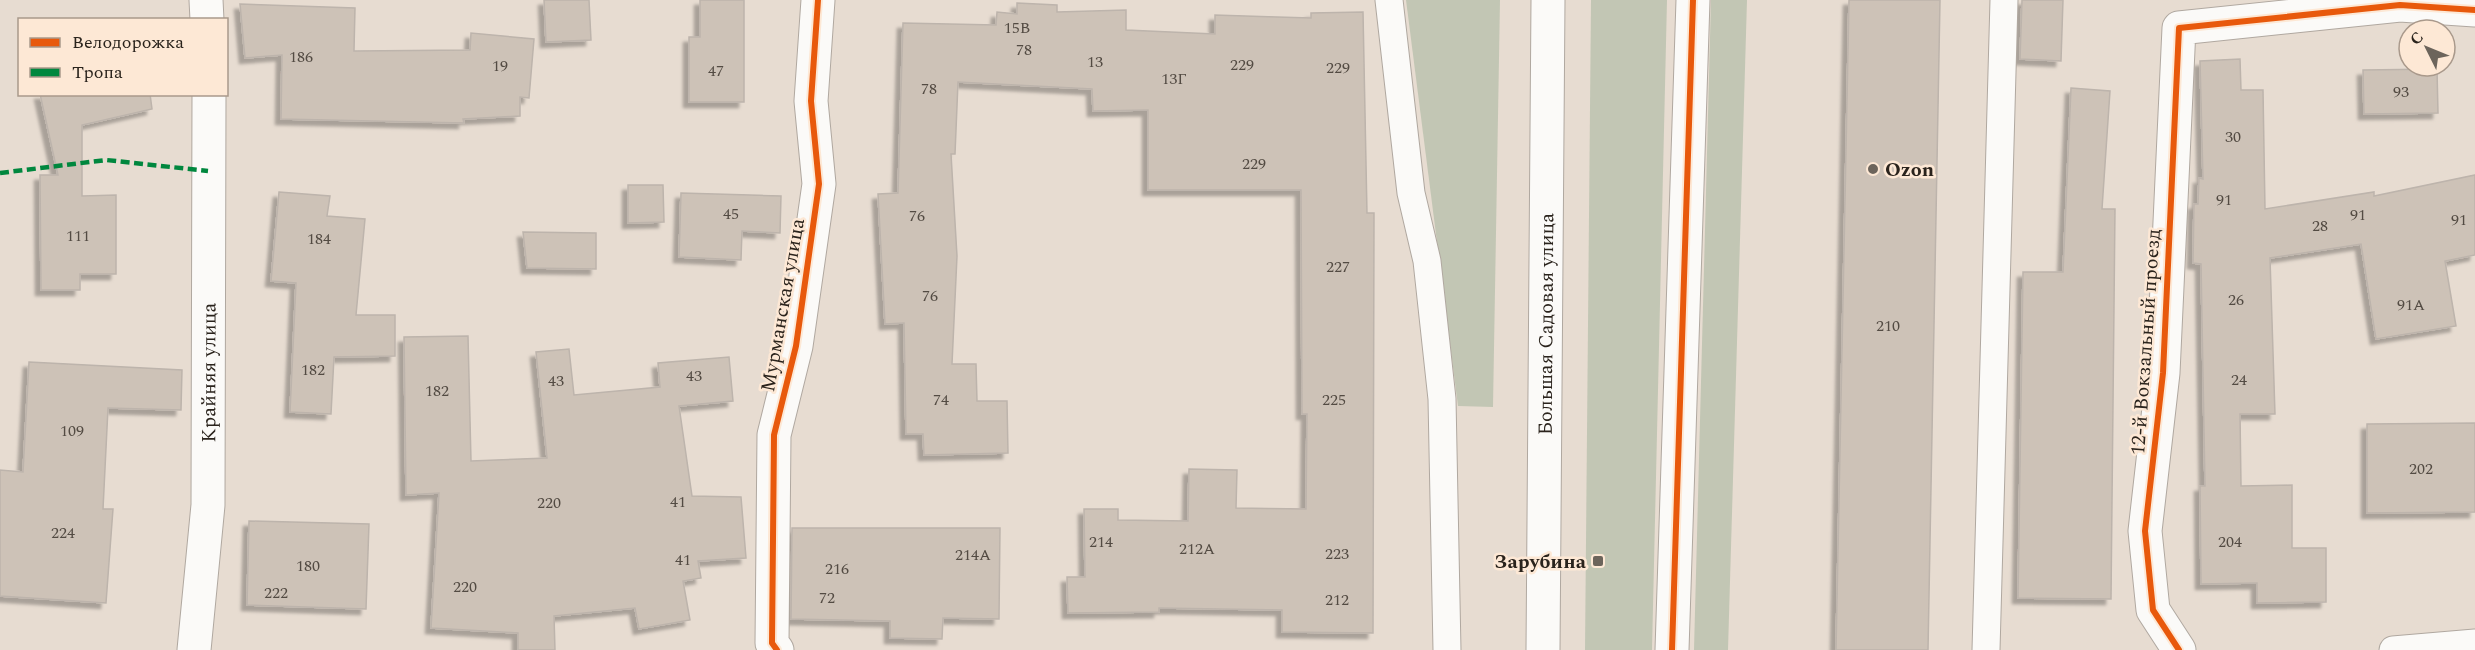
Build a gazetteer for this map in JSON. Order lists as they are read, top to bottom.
{
  "streets": {
    "street": [
      "Мурманская улица",
      "Большая Садовая улица",
      "12-й Вокзальный проезд",
      "Крайняя улица"
    ]
  },
  "places": {
    "other": ["Ozon"],
    "transit": ["Зарубина"]
  },
  "house_numbers": [
    "15В",
    "78",
    "186",
    "13",
    "229",
    "19",
    "229",
    "47",
    "13Г",
    "78",
    "93",
    "30",
    "229",
    "91",
    "45",
    "91",
    "76",
    "91",
    "28",
    "111",
    "184",
    "227",
    "76",
    "26",
    "91А",
    "210",
    "182",
    "43",
    "24",
    "43",
    "182",
    "74",
    "225",
    "109",
    "202",
    "41",
    "220",
    "224",
    "214",
    "204",
    "212А",
    "223",
    "214А",
    "41",
    "180",
    "216",
    "220",
    "222",
    "72",
    "212"
  ],
  "legend": ["Велодорожка", "Тропа"],
  "north": "top left"
}
